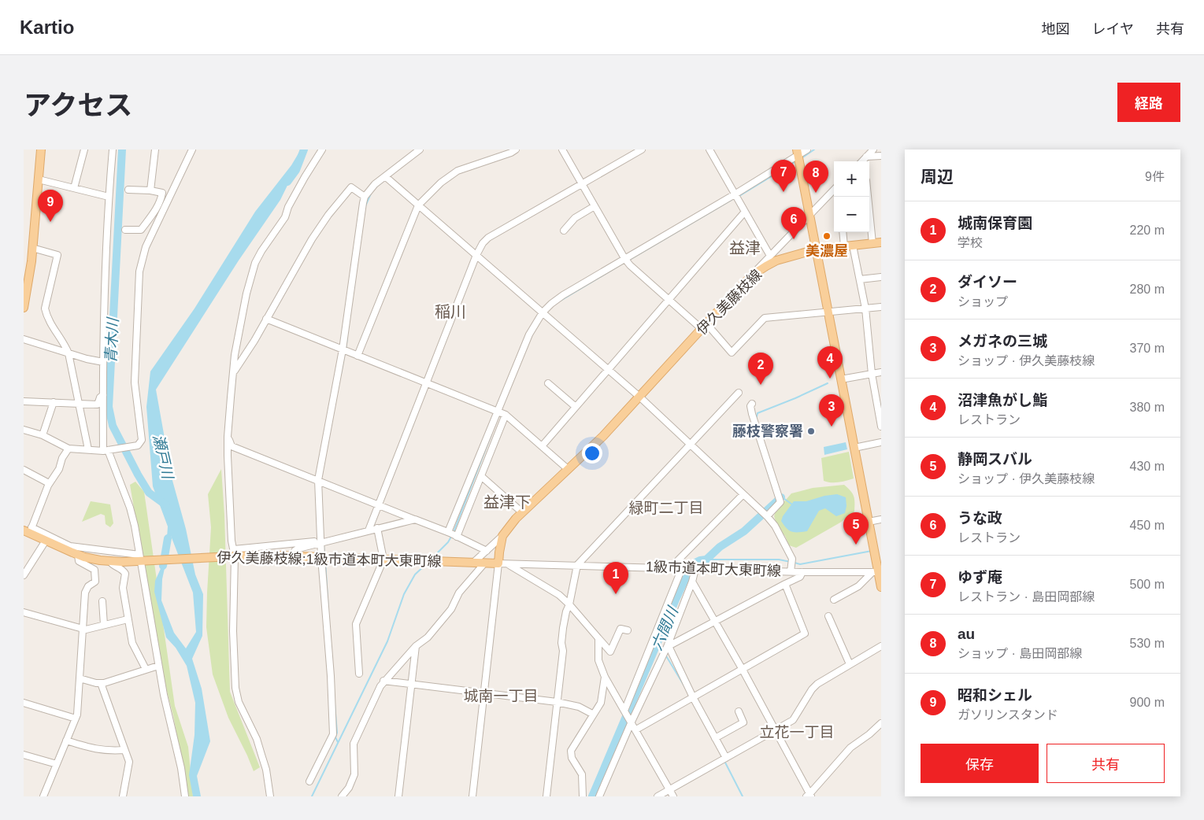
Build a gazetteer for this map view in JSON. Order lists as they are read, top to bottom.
{
  "streets": {
    "main road": ["伊久美藤枝線", "伊久美藤枝線;1級市道本町大東町線"],
    "street": ["1級市道本町大東町線"]
  },
  "crossings": [
    ["伊久美藤枝線", "伊久美藤枝線;1級市道本町大東町線"],
    ["伊久美藤枝線", "1級市道本町大東町線"],
    ["伊久美藤枝線;1級市道本町大東町線", "1級市道本町大東町線"]
  ],
  "districts": [
    "益津",
    "稲川",
    "益津下",
    "緑町二丁目",
    "城南一丁目",
    "立花一丁目"
  ],
  "water": ["青木川", "瀬戸川", "六間川"],
  "places": ["美濃屋", "藤枝警察署"],
  "page": {
    "header": "Kartio",
    "nav": ["地図", "レイヤ", "共有"],
    "title": "アクセス",
    "buttons": [
      "経路",
      ["保存", "共有"]
    ],
    "heading": ["周辺", "9件"],
    "pins": [
      "7",
      "8",
      "9",
      "6",
      "4",
      "2",
      "3",
      "5",
      "1"
    ],
    "map_buttons": ["+", "−"],
    "list": [
      {
        "mark": "1",
        "name": "城南保育園",
        "note": "学校",
        "value": "220 m"
      },
      {
        "mark": "2",
        "name": "ダイソー",
        "note": "ショップ",
        "value": "280 m"
      },
      {
        "mark": "3",
        "name": "メガネの三城",
        "note": "ショップ · 伊久美藤枝線",
        "value": "370 m"
      },
      {
        "mark": "4",
        "name": "沼津魚がし鮨",
        "note": "レストラン",
        "value": "380 m"
      },
      {
        "mark": "5",
        "name": "静岡スバル",
        "note": "ショップ · 伊久美藤枝線",
        "value": "430 m"
      },
      {
        "mark": "6",
        "name": "うな政",
        "note": "レストラン",
        "value": "450 m"
      },
      {
        "mark": "7",
        "name": "ゆず庵",
        "note": "レストラン · 島田岡部線",
        "value": "500 m"
      },
      {
        "mark": "8",
        "name": "au",
        "note": "ショップ · 島田岡部線",
        "value": "530 m"
      },
      {
        "mark": "9",
        "name": "昭和シェル",
        "note": "ガソリンスタンド",
        "value": "900 m"
      }
    ]
  }
}
